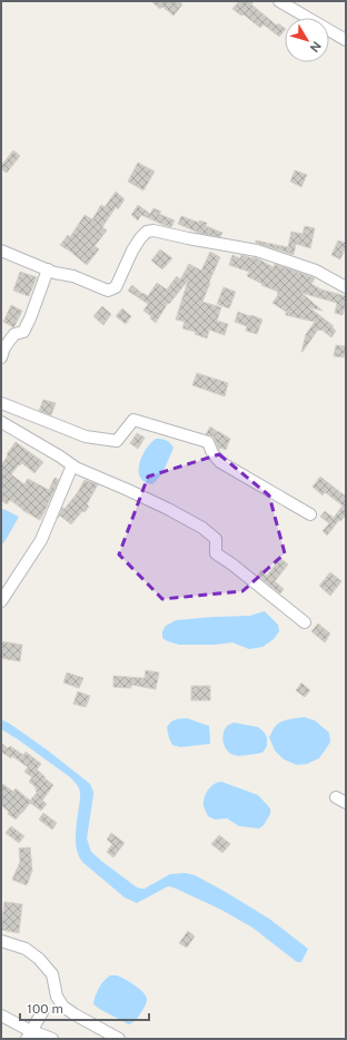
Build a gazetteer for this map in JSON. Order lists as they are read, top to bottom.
{
  "scale_bar": "100 m",
  "north": "bottom right"
}
